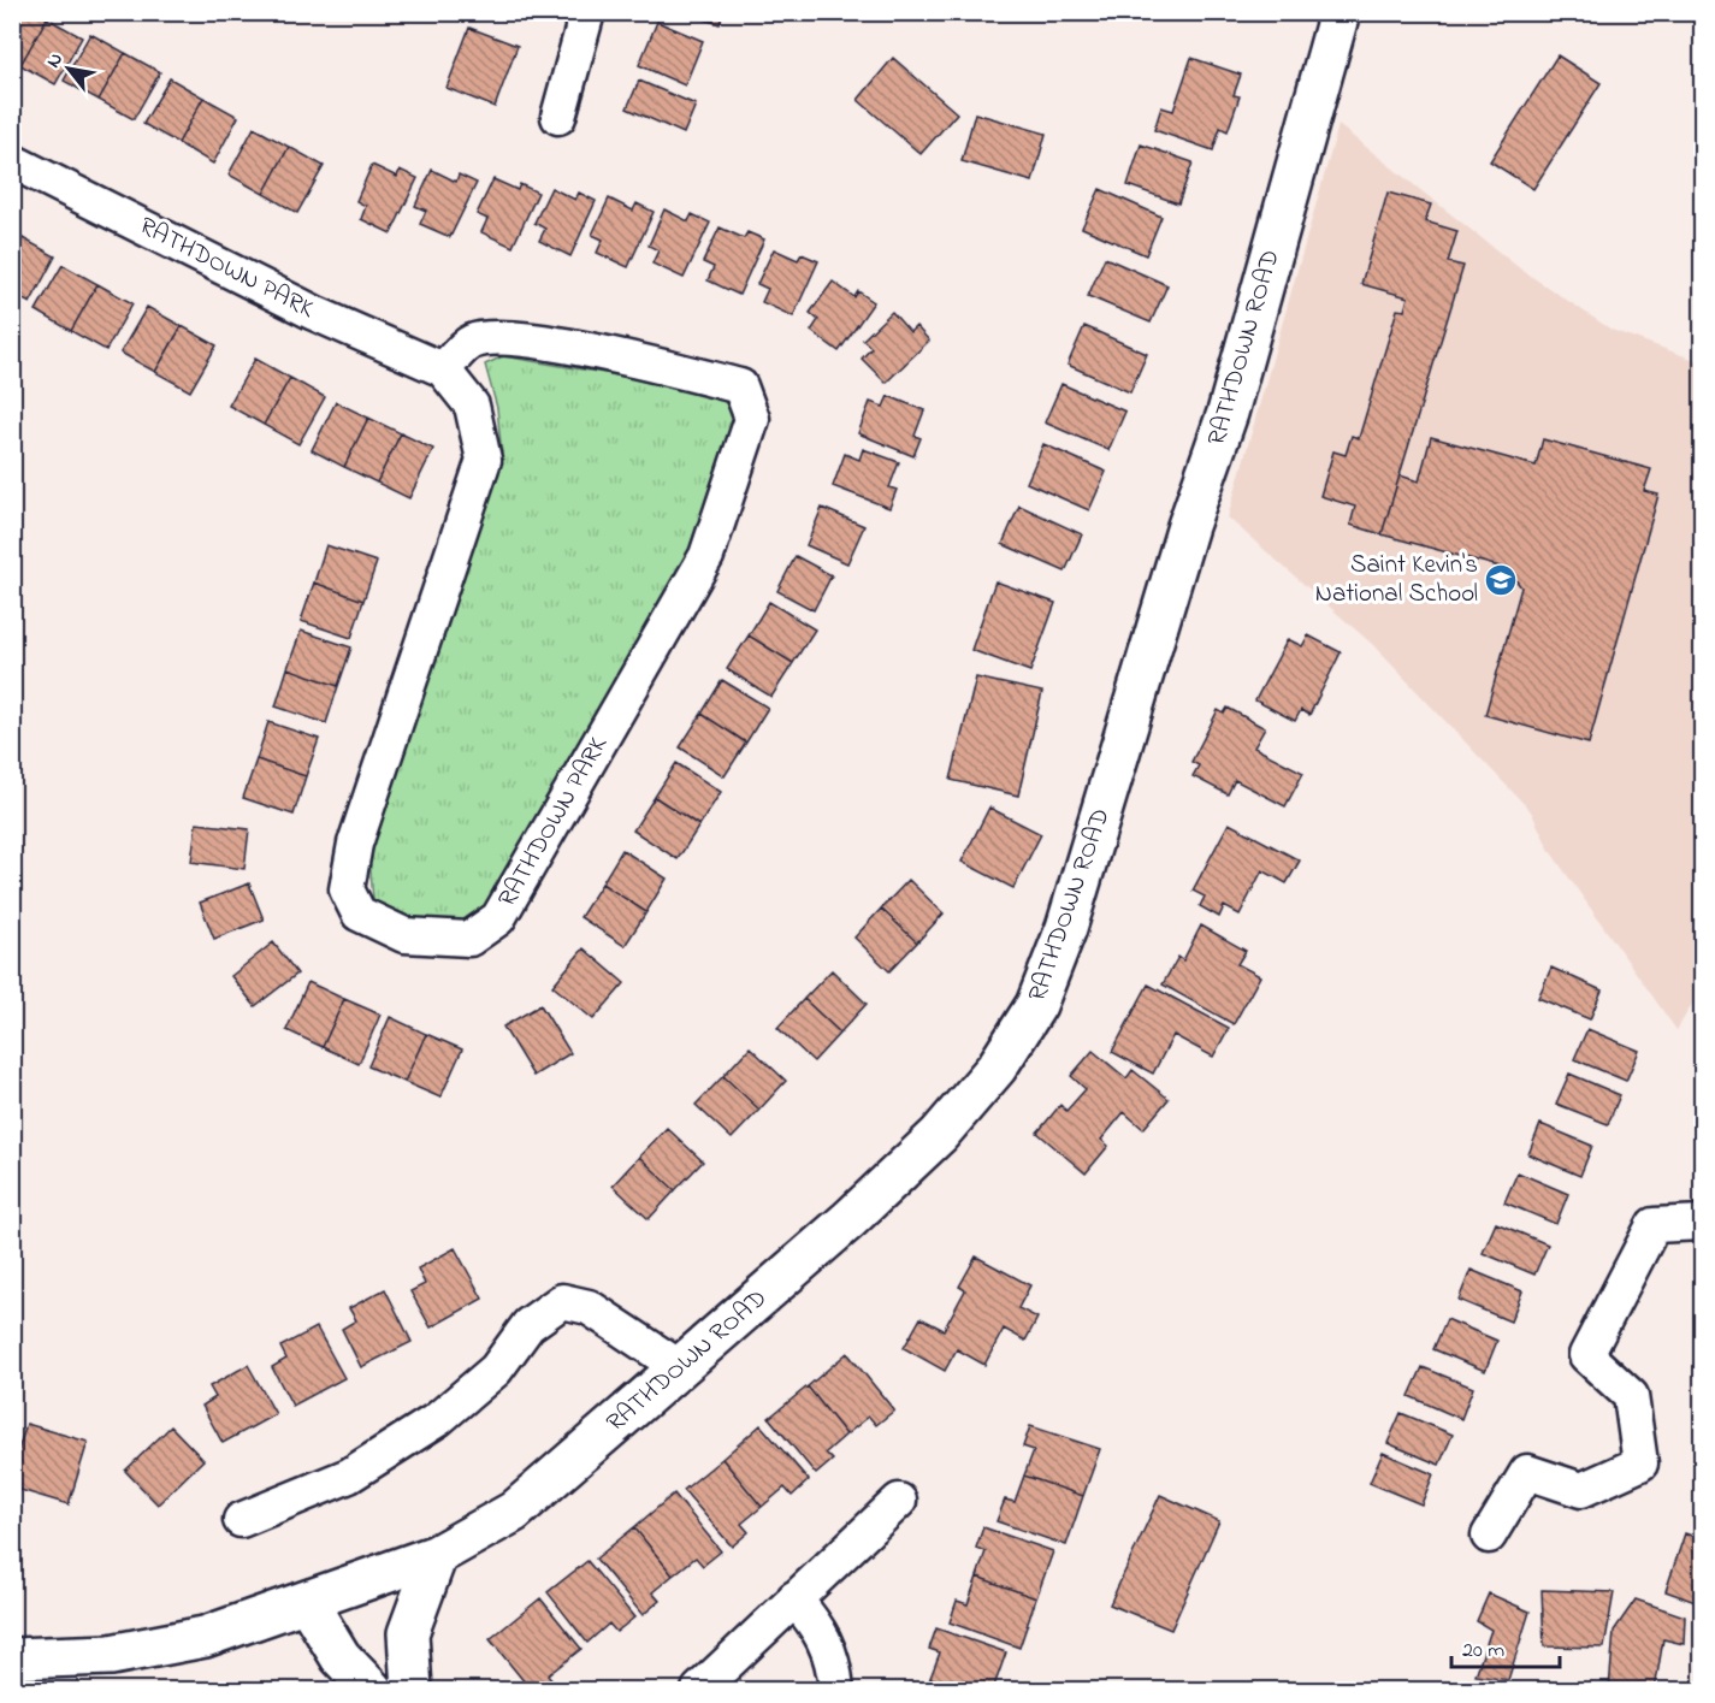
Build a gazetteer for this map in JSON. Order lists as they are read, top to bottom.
{
  "streets": {
    "main road": ["RATHDOWN ROAD"],
    "street": ["RATHDOWN PARK"]
  },
  "places": {
    "school or university": ["Saint Kevin's National School"]
  },
  "scale_bar": "20 m",
  "north": "top left"
}
